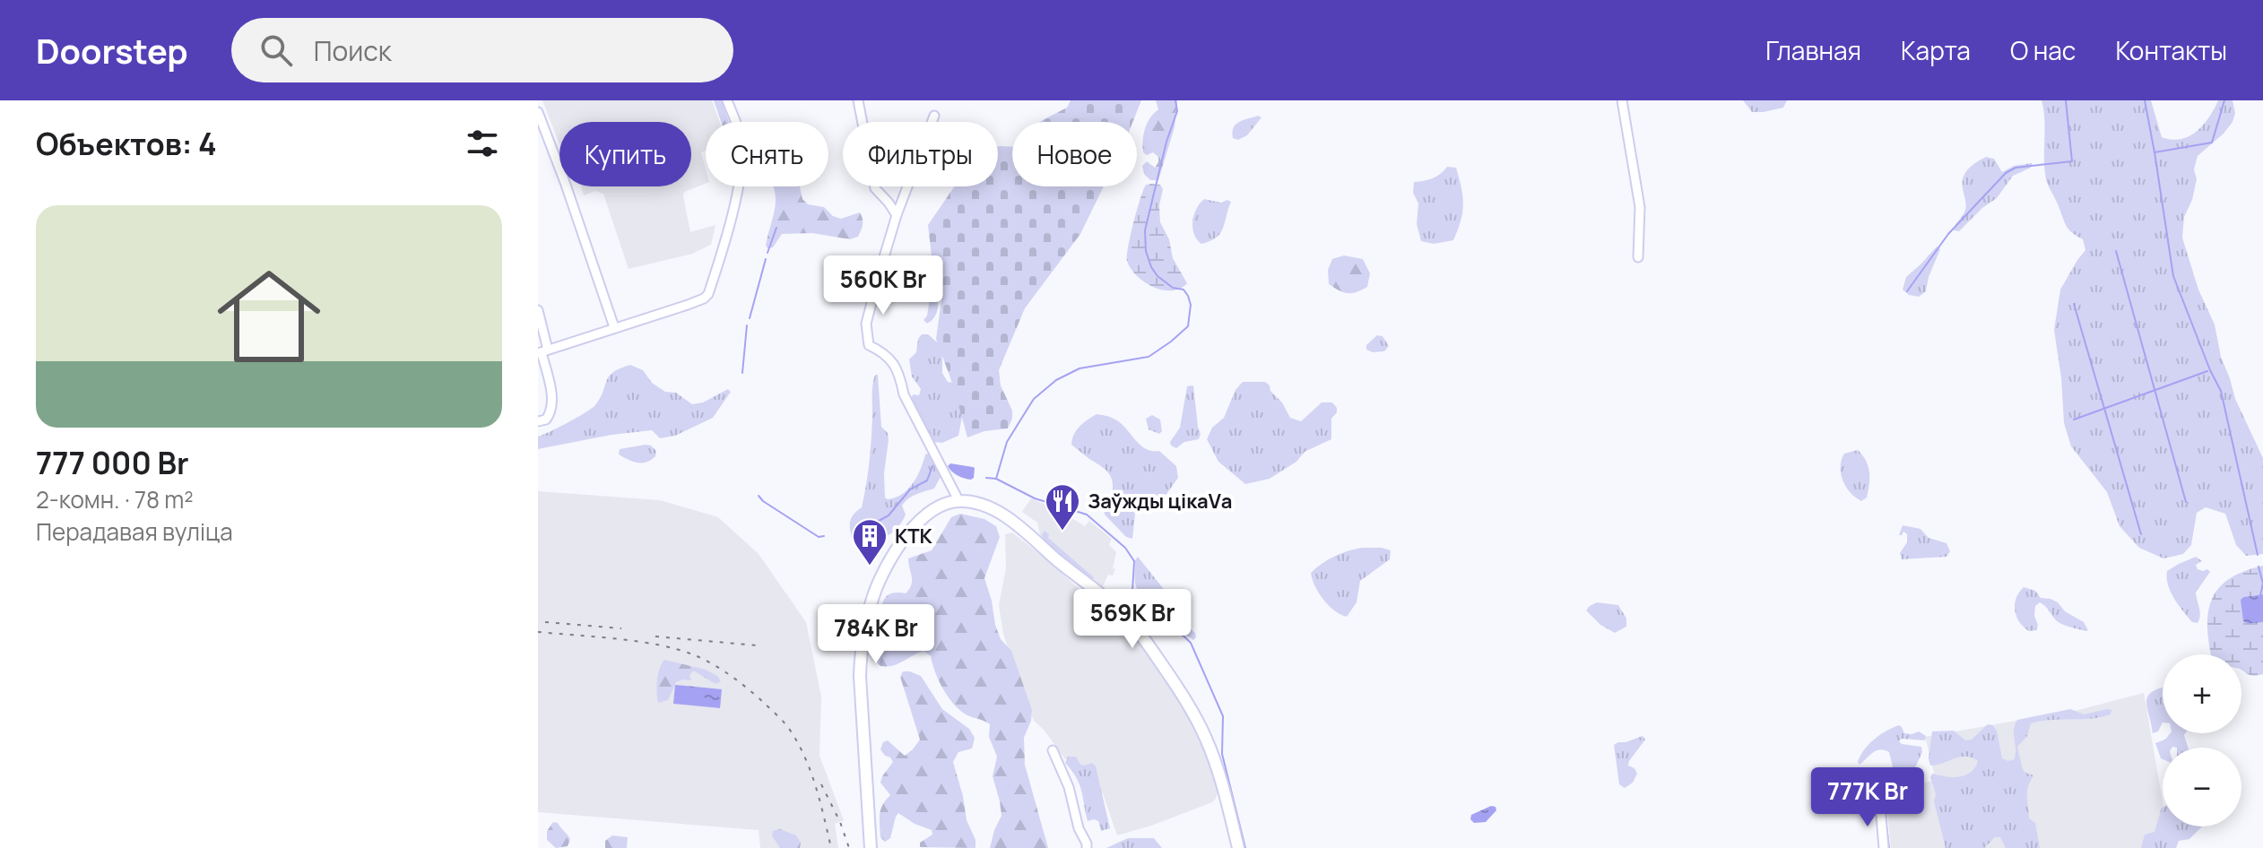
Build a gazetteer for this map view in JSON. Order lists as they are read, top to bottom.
{
  "places": {
    "restaurant": ["Заўжды цікаVа"],
    "building": ["КТК"]
  },
  "page": {
    "header": "Doorstep",
    "search": "Поиск",
    "nav": [
      "Главная",
      "Карта",
      "О нас",
      "Контакты"
    ],
    "heading": "Объектов: 4",
    "chip": [
      "Купить",
      "Снять",
      "Фильтры",
      "Новое"
    ],
    "list": [
      {
        "name": "777 000 Br",
        "note": "2-комн. · 78 m² · Перадавая вуліца"
      }
    ],
    "price": [
      "560K Br",
      "569K Br",
      "784K Br",
      "777K Br"
    ],
    "map_buttons": ["+", "−"]
  }
}
